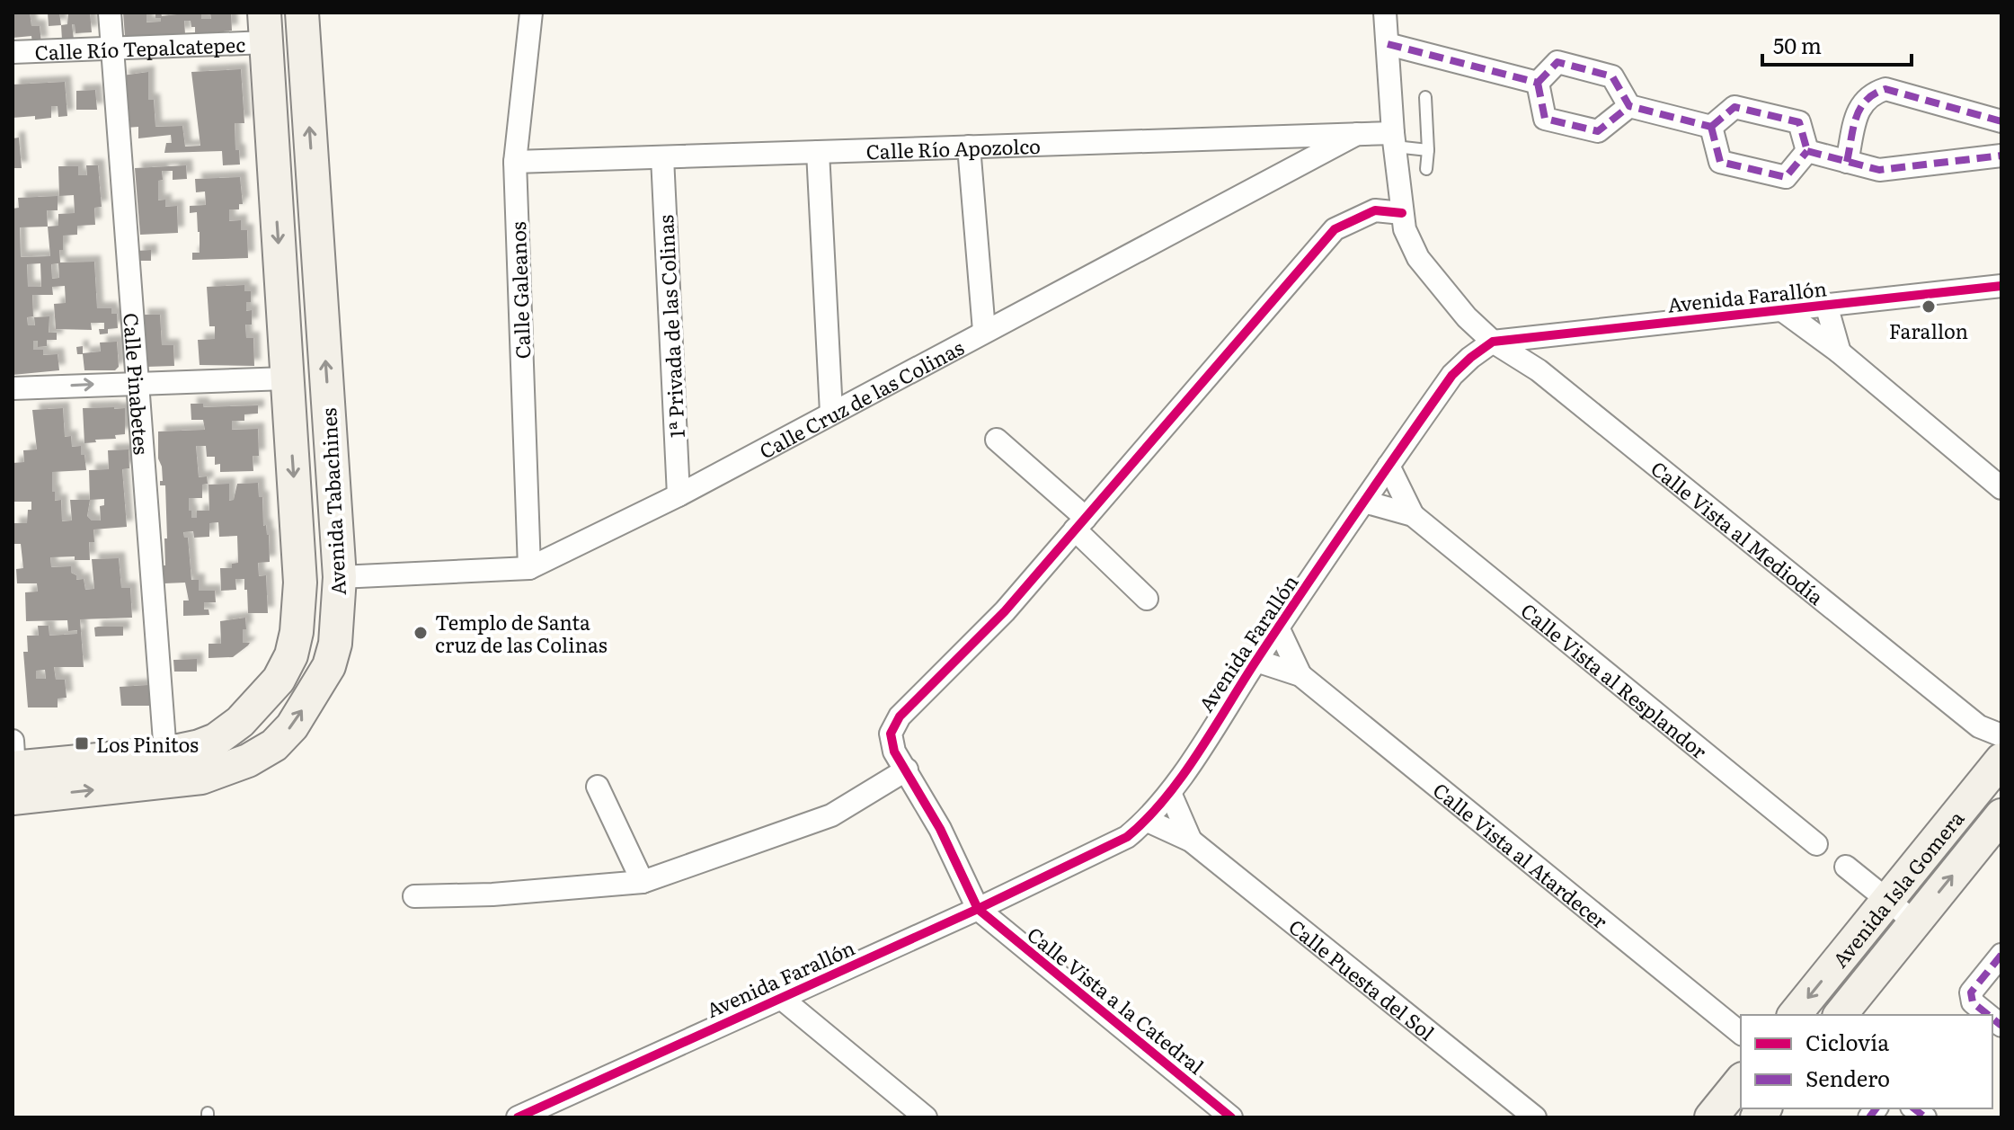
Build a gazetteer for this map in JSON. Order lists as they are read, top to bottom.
{
  "streets": {
    "street": [
      "Calle Río Tepalcatepec",
      "Calle Río Apozolco",
      "Calle Galeanos",
      "Avenida Farallón",
      "1ª Privada de las Colinas",
      "Calle Pinabetes",
      "Calle Cruz de las Colinas",
      "Avenida Tabachines",
      "Calle Vista al Mediodía",
      "Calle Vista al Resplandor",
      "Calle Vista al Atardecer",
      "Avenida Isla Gomera",
      "Calle Puesta del Sol",
      "Calle Vista a la Catedral"
    ]
  },
  "crossings": [
    ["Calle Río Tepalcatepec", "Calle Pinabetes"],
    ["Calle Río Tepalcatepec", "Avenida Tabachines"],
    ["Calle Río Apozolco", "Calle Galeanos"],
    ["Calle Río Apozolco", "1ª Privada de las Colinas"],
    ["Calle Río Apozolco", "Calle Cruz de las Colinas"],
    ["Calle Río Apozolco", "Calle Vista al Mediodía"],
    ["Calle Galeanos", "Calle Cruz de las Colinas"],
    ["Avenida Farallón", "Calle Vista al Mediodía"],
    ["Avenida Farallón", "Calle Vista al Resplandor"],
    ["Avenida Farallón", "Calle Vista al Atardecer"],
    ["Avenida Farallón", "Calle Puesta del Sol"],
    ["Avenida Farallón", "Calle Vista a la Catedral"],
    ["1ª Privada de las Colinas", "Calle Cruz de las Colinas"],
    ["Calle Pinabetes", "Avenida Tabachines"],
    ["Calle Cruz de las Colinas", "Avenida Tabachines"],
    ["Calle Vista al Mediodía", "Avenida Isla Gomera"]
  ],
  "places": {
    "other": ["Farallon", "Templo de Santa cruz de las Colinas"],
    "transit": ["Los Pinitos"]
  },
  "legend": ["Ciclovía", "Sendero"],
  "scale_bar": "50 m"
}
